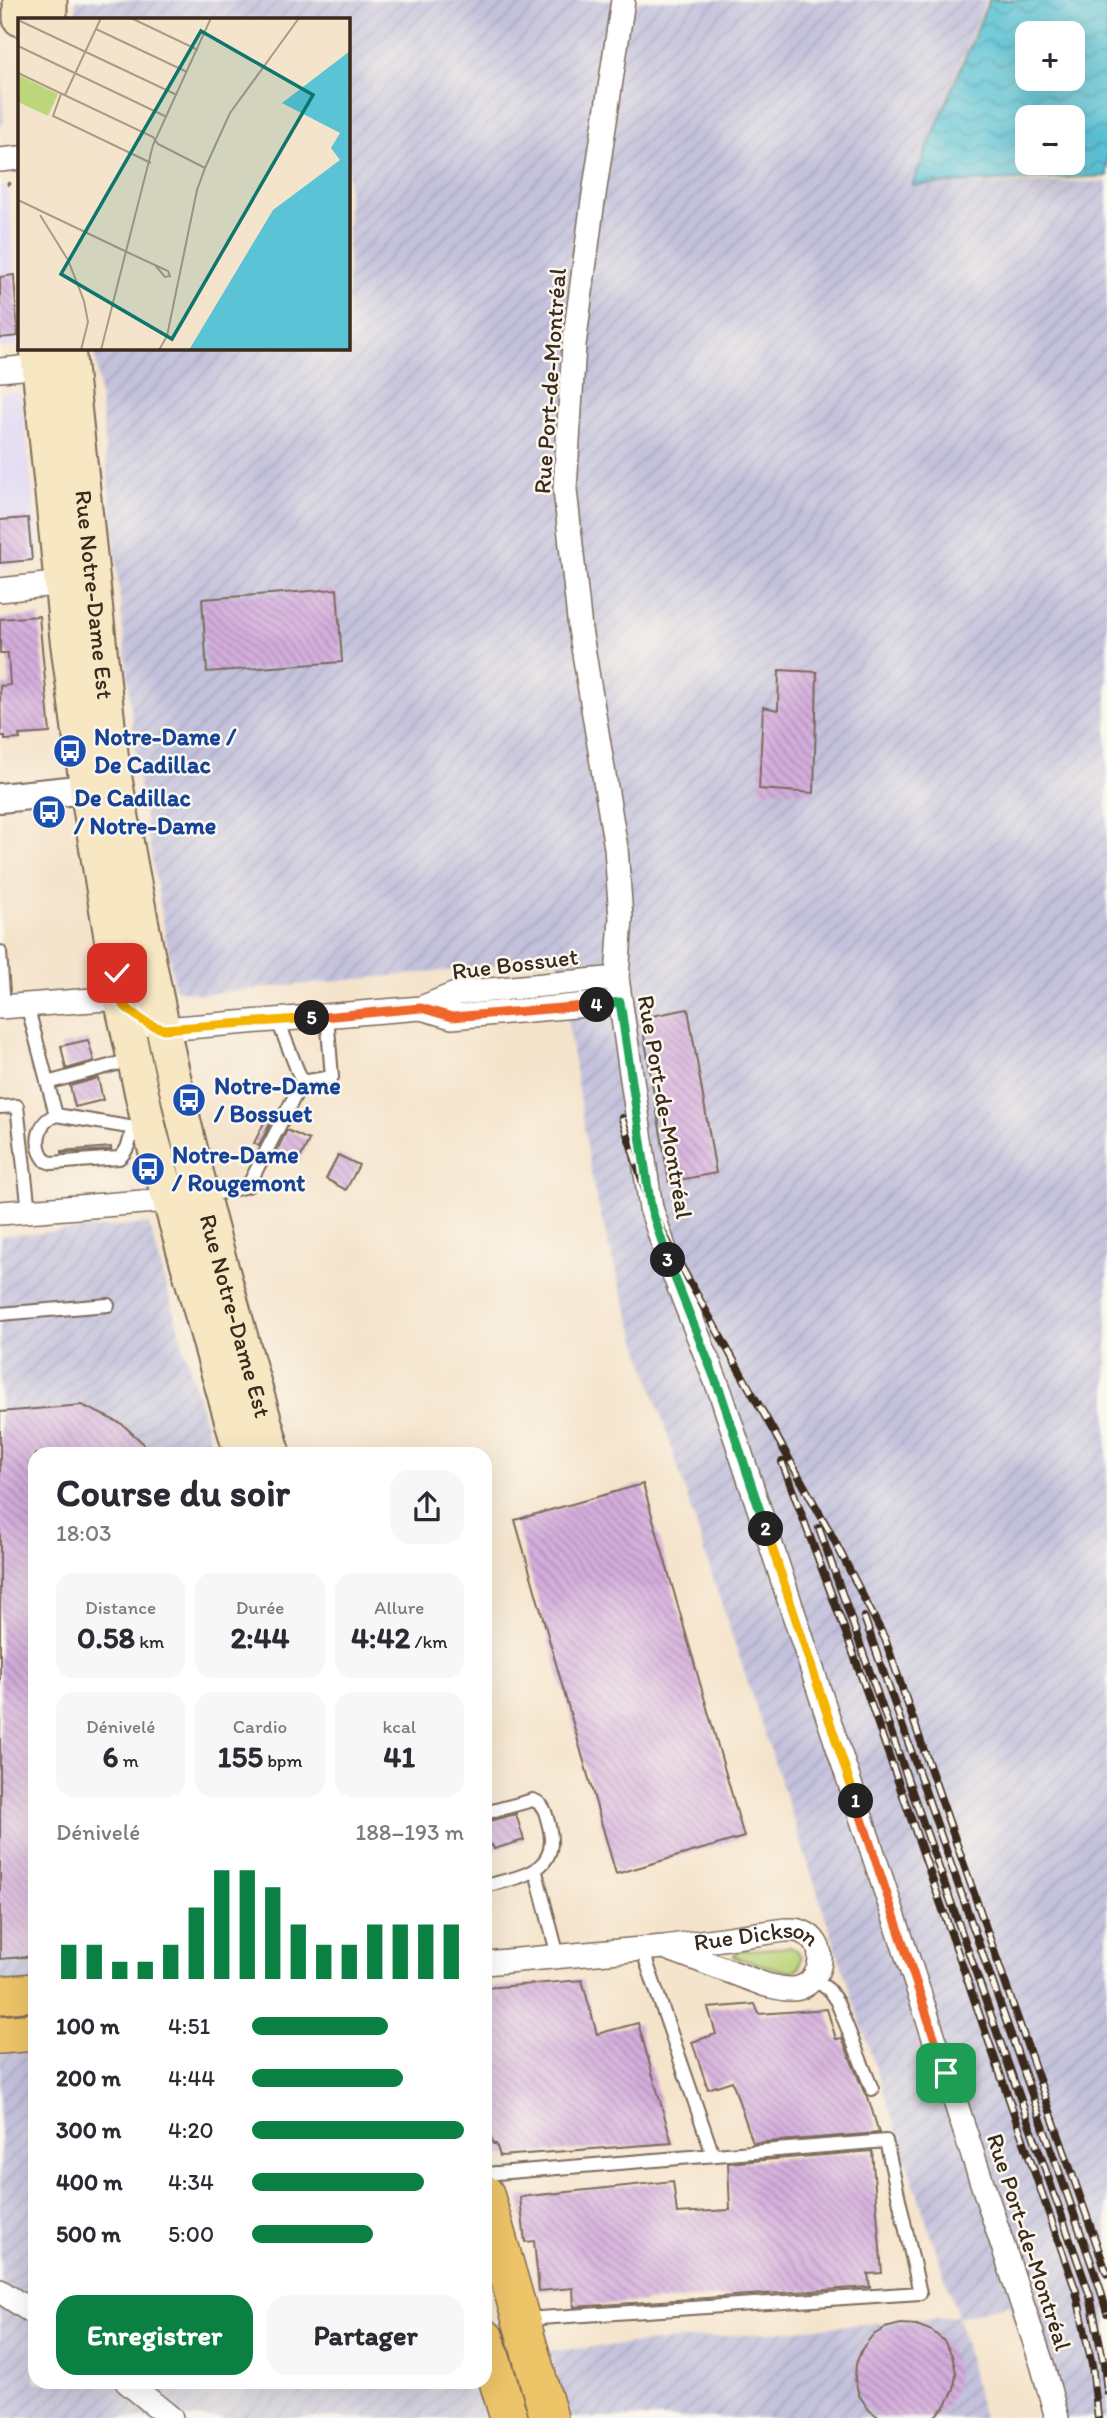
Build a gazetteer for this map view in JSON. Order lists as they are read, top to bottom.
{
  "streets": {
    "main road": ["Rue Notre-Dame Est"],
    "street": ["Rue Port-de-Montréal", "Rue Bossuet", "Rue Dickson"]
  },
  "crossings": [
    ["Rue Port-de-Montréal", "Rue Bossuet"],
    ["Rue Notre-Dame Est", "Rue Bossuet"]
  ],
  "places": {
    "bus stop": [
      "Notre-Dame / De Cadillac",
      "De Cadillac / Notre-Dame",
      "Notre-Dame / Bossuet",
      "Notre-Dame / Rougemont"
    ]
  },
  "page": {
    "map_buttons": ["+", "−"],
    "pins": [
      "4",
      "5",
      "3",
      "2",
      "1"
    ],
    "heading": ["Course du soir", "18:03"],
    "stats": [
      ["Distance", "0.58 km"],
      ["Durée", "2:44"],
      ["Allure", "4:42 /km"],
      ["Dénivelé", "6 m"],
      ["Cardio", "155 bpm"],
      ["kcal", "41"]
    ],
    "chart": ["Dénivelé", "188–193 m"],
    "list": [
      {
        "name": "100 m",
        "note": "4:51"
      },
      {
        "name": "200 m",
        "note": "4:44"
      },
      {
        "name": "300 m",
        "note": "4:20"
      },
      {
        "name": "400 m",
        "note": "4:34"
      },
      {
        "name": "500 m",
        "note": "5:00"
      }
    ],
    "buttons": ["Enregistrer", "Partager"]
  }
}
